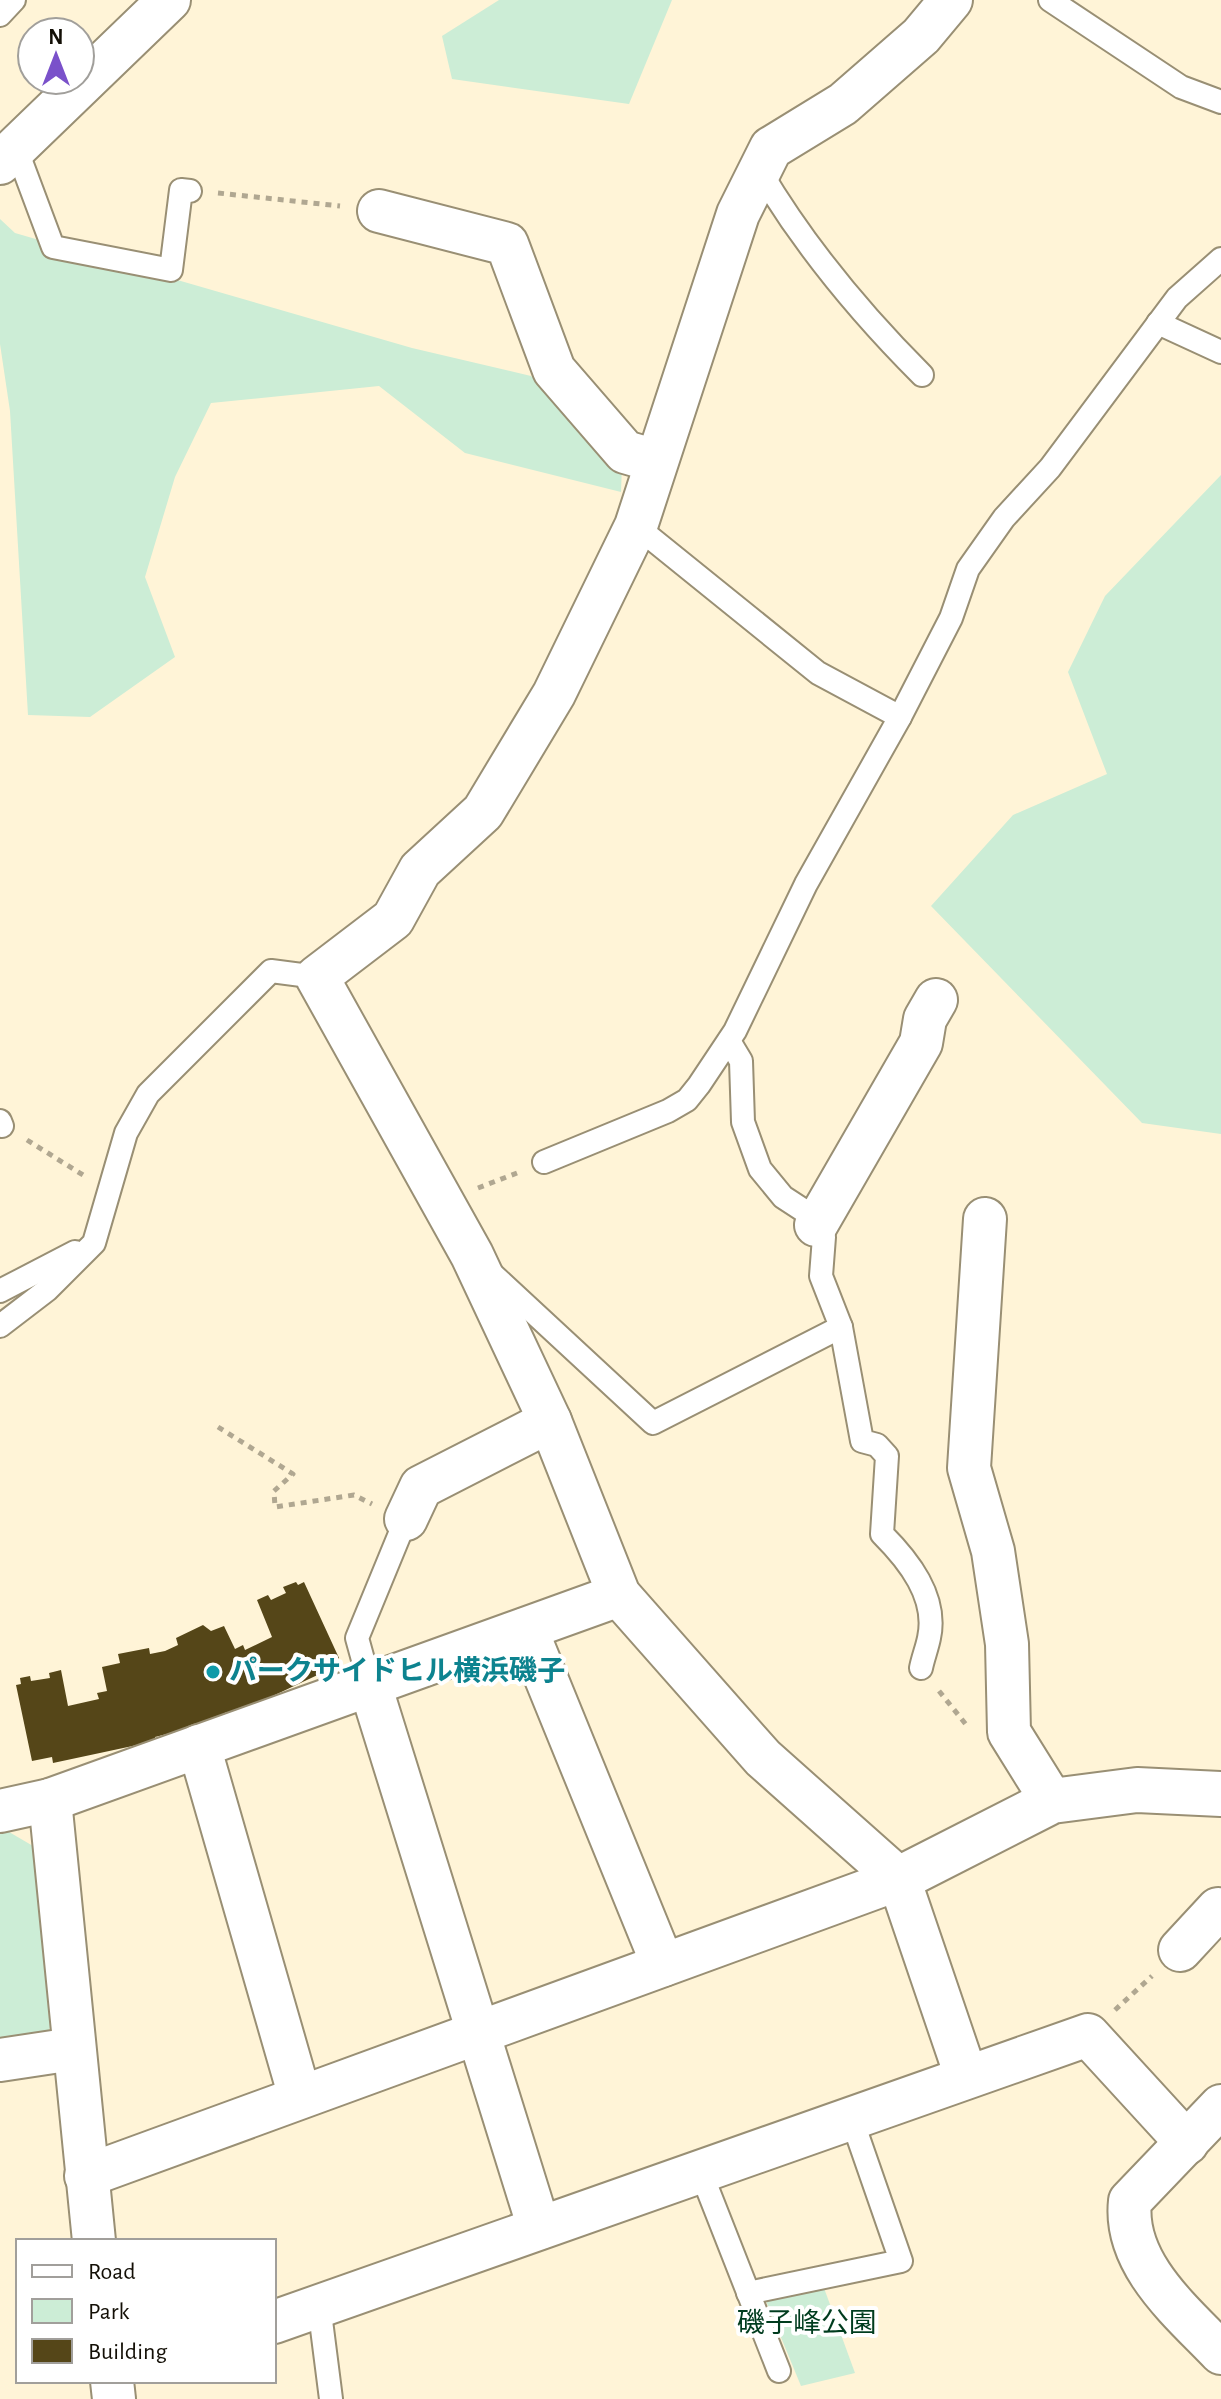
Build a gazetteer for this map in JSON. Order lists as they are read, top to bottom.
{
  "parks": ["磯子峰公園"],
  "places": ["パークサイドヒル横浜磯子"],
  "legend": ["Road", "Park", "Building"],
  "north": "top"
}
